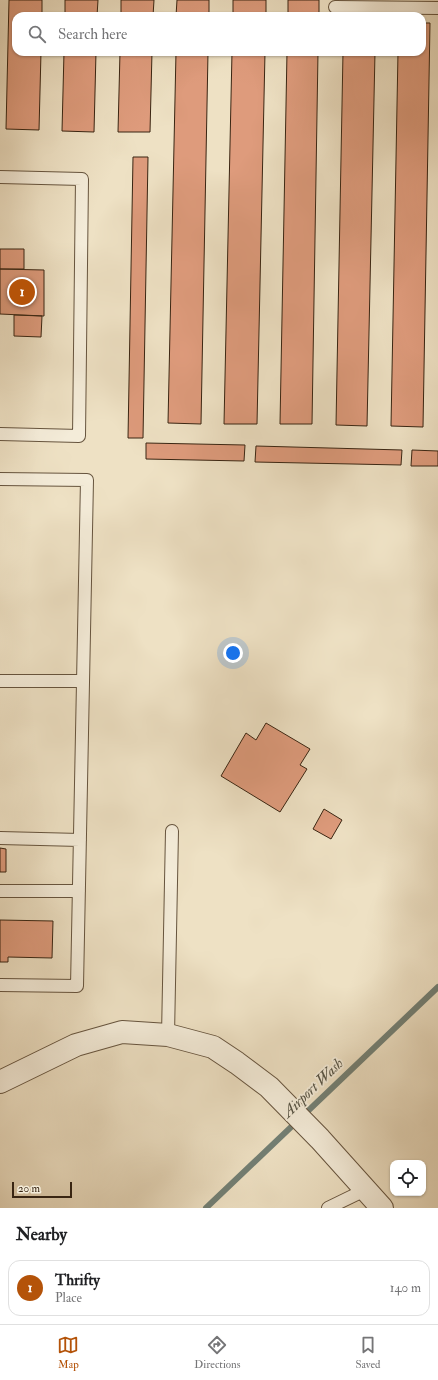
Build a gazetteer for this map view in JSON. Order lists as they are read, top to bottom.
{
  "water": ["Airport Wash"],
  "scale_bar": "20 m",
  "page": {
    "search": "Search here",
    "pins": "1",
    "scale": "20 m",
    "heading": "Nearby",
    "list": [
      {
        "mark": "1",
        "name": "Thrifty",
        "note": "Place",
        "value": "140 m"
      }
    ],
    "nav": ["Map", "Directions", "Saved"]
  }
}
